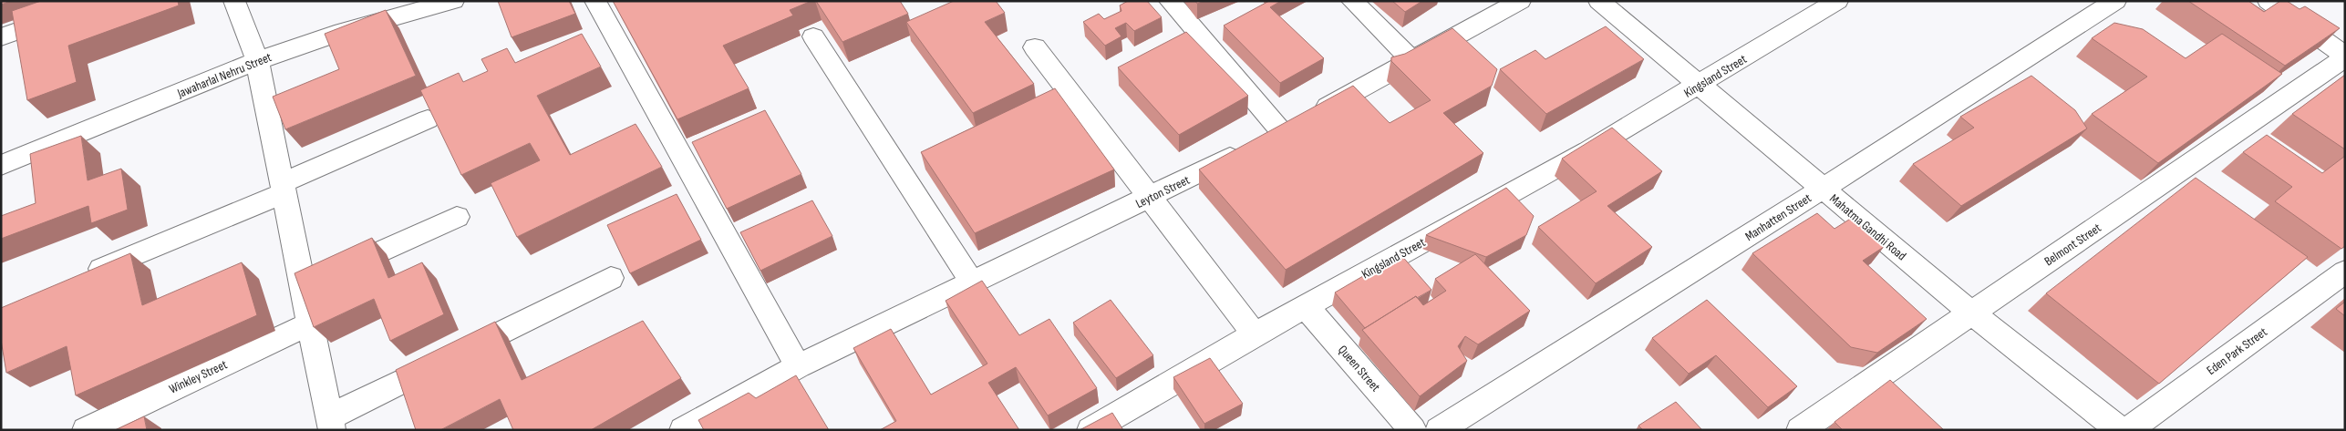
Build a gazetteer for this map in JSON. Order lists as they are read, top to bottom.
{
  "streets": {
    "street": [
      "Jawaharlal Nehru Street",
      "Kingsland Street",
      "Leyton Street",
      "Manhatten Street",
      "Mahatma Gandhi Road",
      "Belmont Street",
      "Eden Park Street",
      "Queen Street",
      "Winkley Street"
    ]
  },
  "crossings": [
    ["Kingsland Street", "Mahatma Gandhi Road"],
    ["Kingsland Street", "Queen Street"],
    ["Manhatten Street", "Mahatma Gandhi Road"],
    ["Mahatma Gandhi Road", "Belmont Street"]
  ]
}
